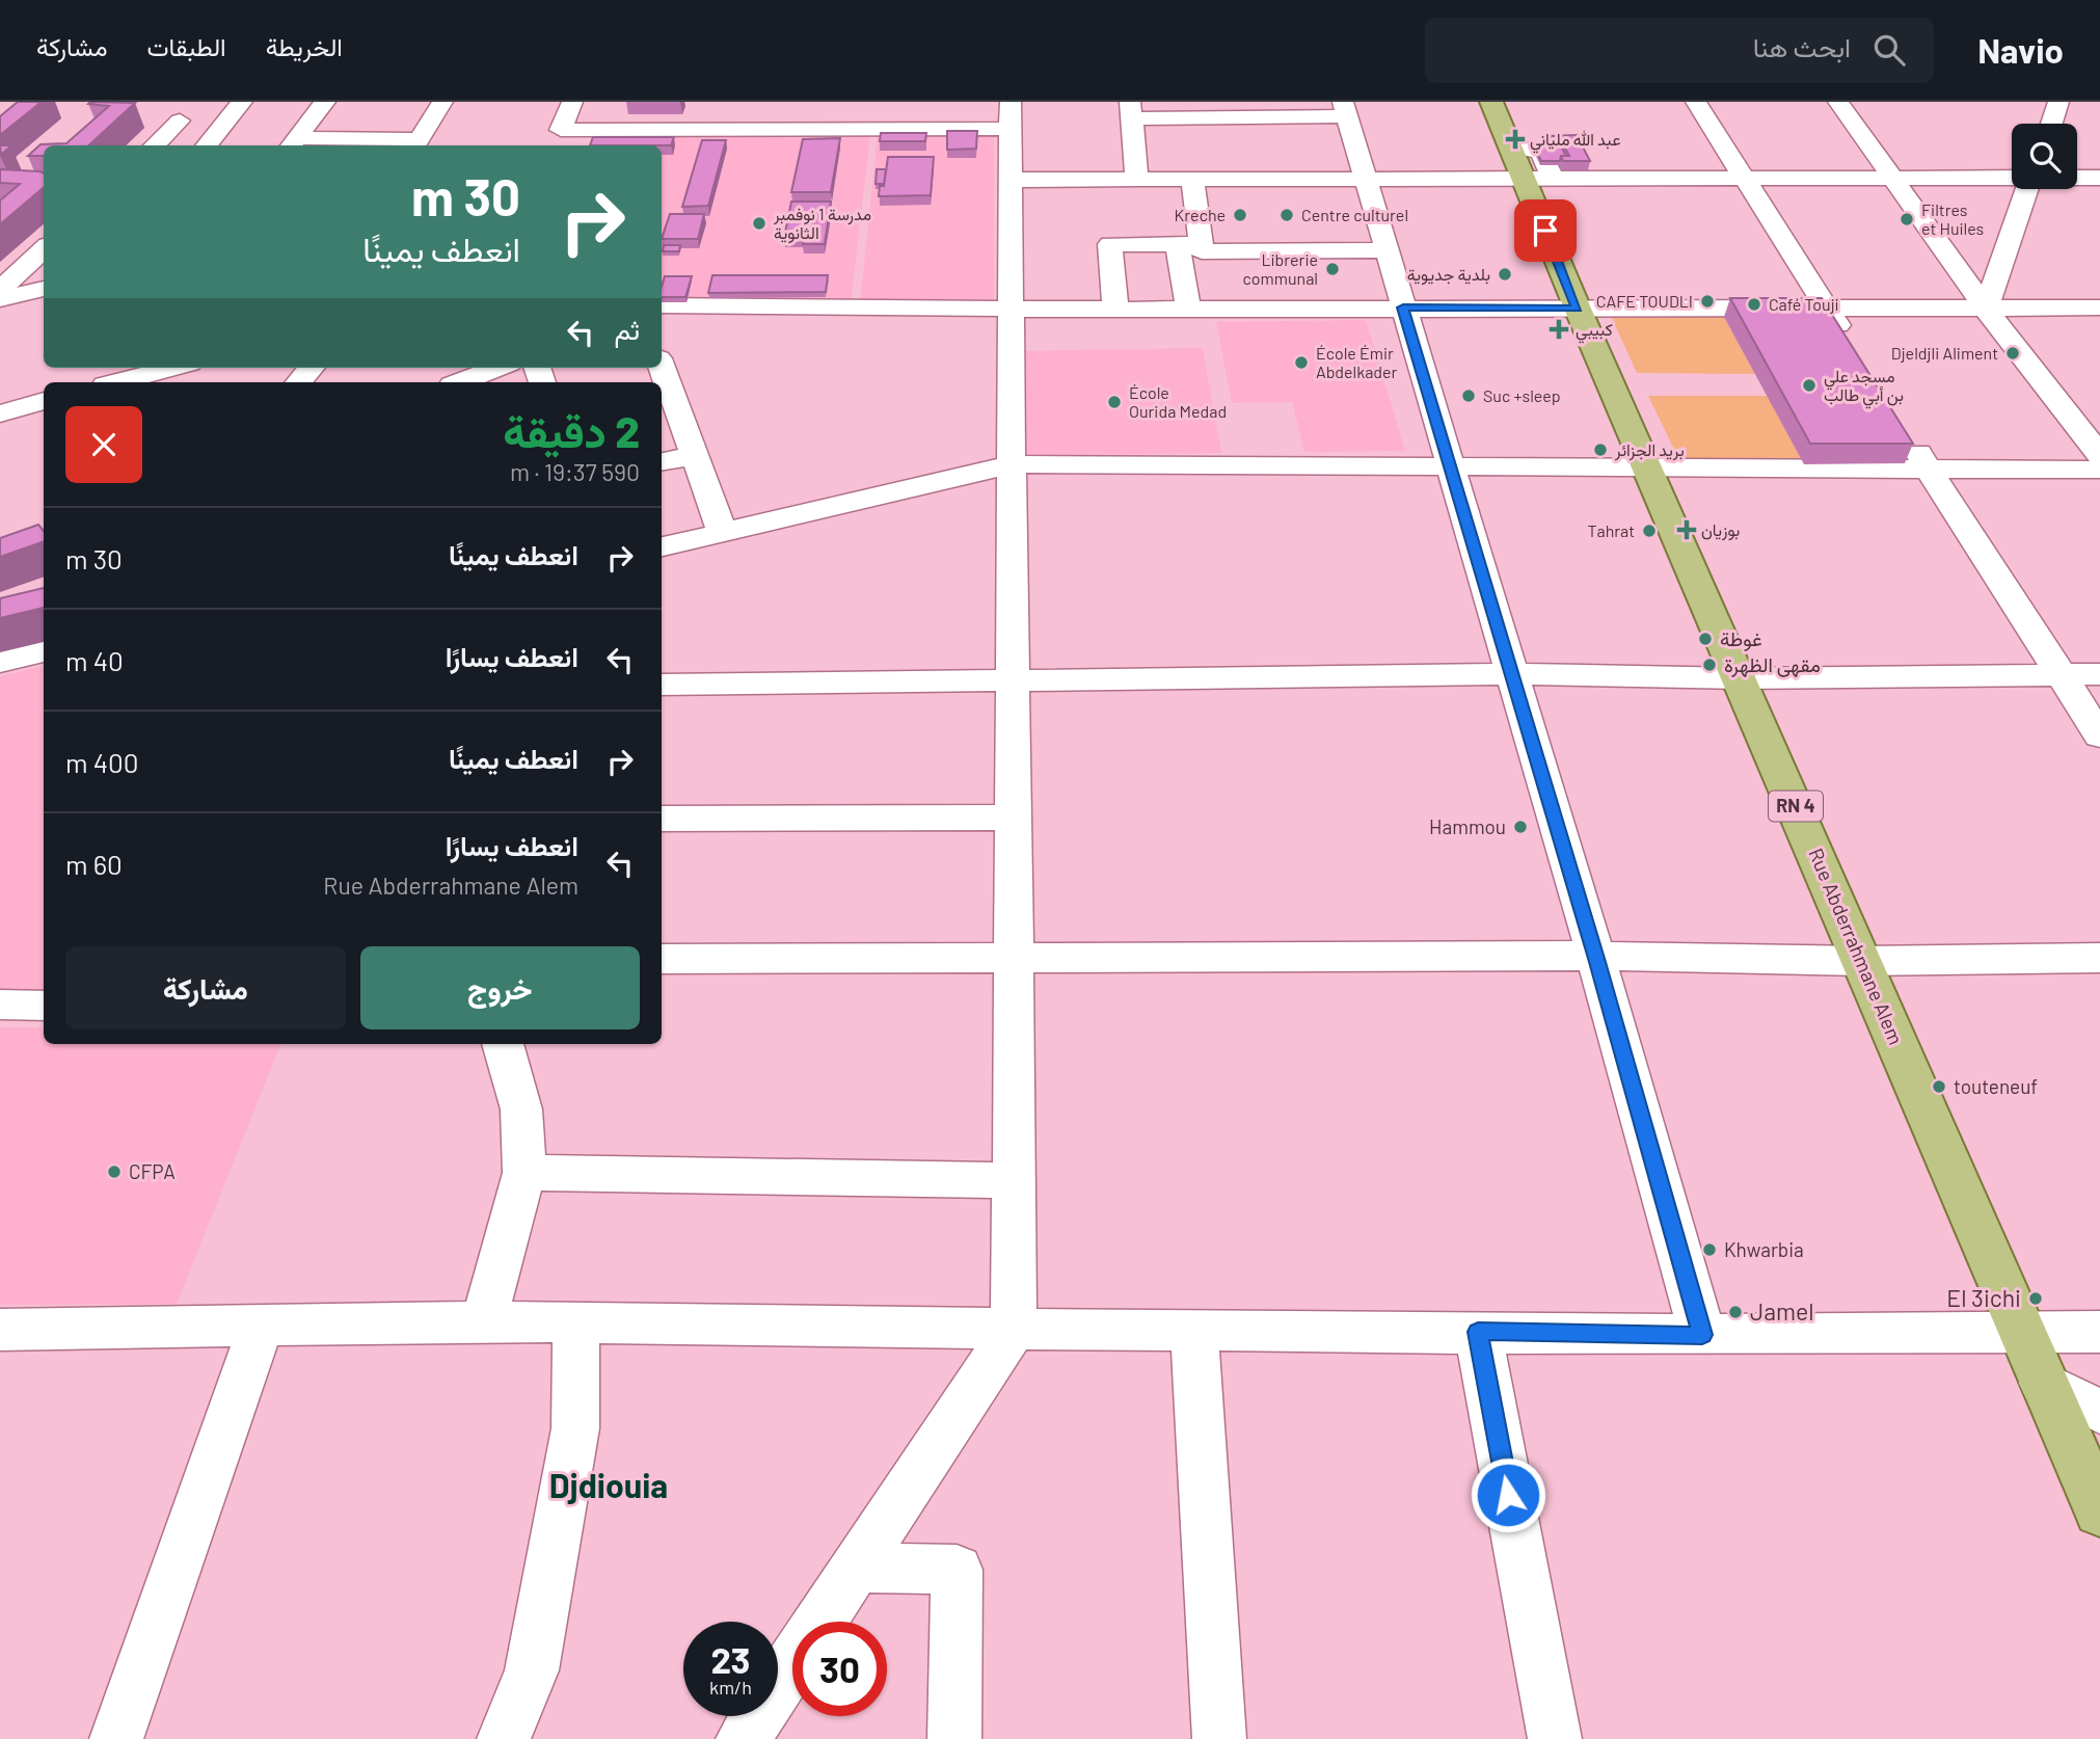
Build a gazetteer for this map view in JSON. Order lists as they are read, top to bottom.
{
  "streets": {
    "main road": ["RN 4", "Rue Abderrahmane Alem"]
  },
  "districts": ["Djdiouia"],
  "places": {
    "health": ["عبد الله ملياني", "كبيبي", "بوزيان"],
    "other": [
      "Kreche",
      "Centre culturel",
      "Filtres et Huiles",
      "مدرسة 1 نوفمبر الثانوية",
      "Librerie communal",
      "بلدية جديوية",
      "CAFE TOUDLI",
      "Café Touji",
      "Djeldjli Aliment",
      "École Émir Abdelkader",
      "مسجد علي بن أبي طالب",
      "Suc +sleep",
      "École Ourida Medad",
      "بريد الجزائر",
      "Tahrat",
      "غوطة",
      "مقهى الظهرة",
      "Hammou",
      "touteneuf",
      "CFPA",
      "Khwarbia",
      "El 3ichi",
      "Jamel"
    ]
  },
  "page": {
    "header": "Navio",
    "search": "ابحث هنا",
    "nav": ["الخريطة", "الطبقات", "مشاركة"],
    "turn": ["30 m", "انعطف يمينًا"],
    "then": "ثم",
    "heading": ["2 دقيقة", "590 m · 19:37"],
    "list": [
      {
        "name": "انعطف يمينًا",
        "value": "30 m"
      },
      {
        "name": "انعطف يسارًا",
        "value": "40 m"
      },
      {
        "name": "انعطف يمينًا",
        "value": "400 m"
      },
      {
        "name": "انعطف يسارًا",
        "note": "Rue Abderrahmane Alem",
        "value": "60 m"
      }
    ],
    "buttons": ["خروج", "مشاركة"],
    "speed": "23 km/h",
    "limit": "30"
  }
}
